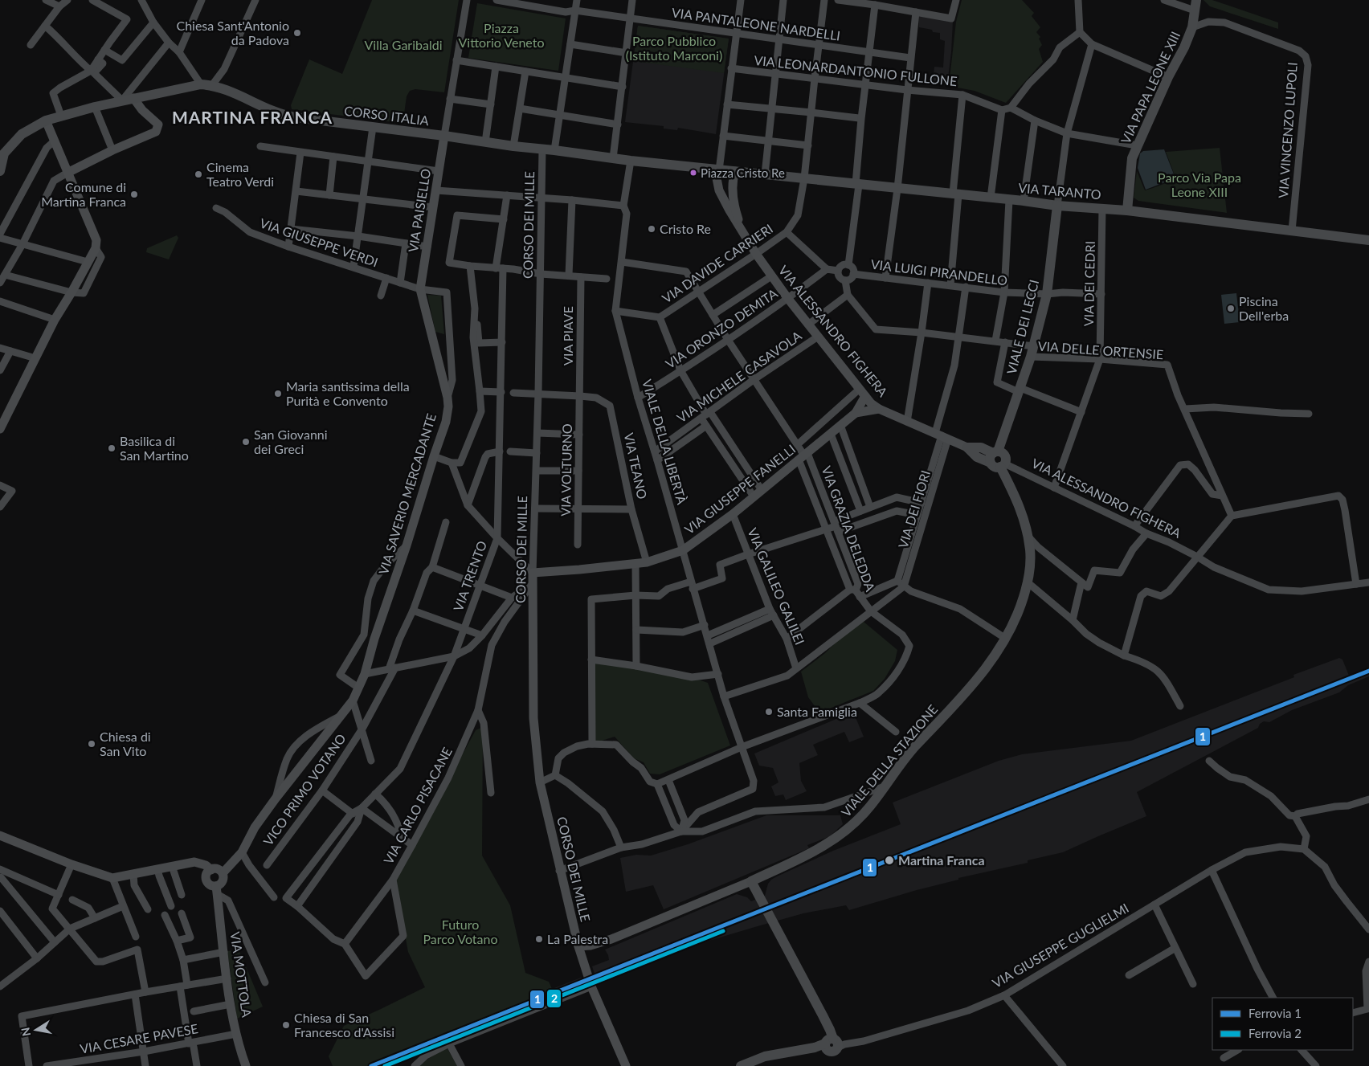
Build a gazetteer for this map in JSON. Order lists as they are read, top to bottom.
{
  "streets": {
    "main road": [
      "VIA PAPA LEONE XIII",
      "CORSO ITALIA",
      "VIA TARANTO",
      "VIALE DEI LECCI",
      "VIALE DELLA STAZIONE"
    ],
    "street": [
      "VIA PANTALEONE NARDELLI",
      "VIA LEONARDANTONIO FULLONE",
      "VIA VINCENZO LUPOLI",
      "VIA PAISIELLO",
      "CORSO DEI MILLE",
      "VIA GIUSEPPE VERDI",
      "VIA DAVIDE CARRIERI",
      "VIA LUIGI PIRANDELLO",
      "VIA DEI CEDRI",
      "VIA ORONZO DEMITA",
      "VIA ALESSANDRO FIGHERA",
      "VIA PIAVE",
      "VIA DELLE ORTENSIE",
      "VIA MICHELE CASAVOLA",
      "VIALE DELLA LIBERTÀ",
      "VIA TEANO",
      "VIA VOLTURNO",
      "VIA GIUSEPPE FANELLI",
      "VIA SAVERIO MERCADANTE",
      "VIA DEI FIORI",
      "VIA GRAZIA DELEDDA",
      "VIA TRENTO",
      "VIA GALILEO GALILEI",
      "VICO PRIMO VOTANO",
      "VIA CARLO PISACANE",
      "VIA GIUSEPPE GUGLIELMI",
      "VIA MOTTOLA",
      "VIA CESARE PAVESE"
    ]
  },
  "crossings": [
    ["VIA PAPA LEONE XIII", "VIA VINCENZO LUPOLI"],
    ["VIA PAPA LEONE XIII", "VIA TARANTO"],
    ["CORSO ITALIA", "VIA TARANTO"],
    ["CORSO ITALIA", "VIA PAISIELLO"],
    ["CORSO ITALIA", "CORSO DEI MILLE"],
    ["CORSO ITALIA", "VIA ALESSANDRO FIGHERA"],
    ["CORSO ITALIA", "VIALE DELLA LIBERTÀ"],
    ["VIA VINCENZO LUPOLI", "VIA TARANTO"],
    ["VIA TARANTO", "VIA DEI CEDRI"],
    ["VIA TARANTO", "VIALE DEI LECCI"],
    ["VIA PAISIELLO", "VIA GIUSEPPE VERDI"],
    ["VIA PAISIELLO", "VIA SAVERIO MERCADANTE"],
    ["CORSO DEI MILLE", "VIA TEANO"],
    ["CORSO DEI MILLE", "VIA GIUSEPPE FANELLI"],
    ["CORSO DEI MILLE", "VIALE DELLA STAZIONE"],
    ["CORSO DEI MILLE", "VIA CARLO PISACANE"],
    ["VIA GIUSEPPE VERDI", "VIA SAVERIO MERCADANTE"],
    ["VIA DAVIDE CARRIERI", "VIA ALESSANDRO FIGHERA"],
    ["VIA DAVIDE CARRIERI", "VIALE DELLA LIBERTÀ"],
    ["VIA LUIGI PIRANDELLO", "VIA DEI CEDRI"],
    ["VIA LUIGI PIRANDELLO", "VIALE DEI LECCI"],
    ["VIA DEI CEDRI", "VIA ALESSANDRO FIGHERA"],
    ["VIA DEI CEDRI", "VIA DELLE ORTENSIE"],
    ["VIALE DEI LECCI", "VIA ALESSANDRO FIGHERA"],
    ["VIALE DEI LECCI", "VIA DELLE ORTENSIE"],
    ["VIALE DEI LECCI", "VIALE DELLA STAZIONE"],
    ["VIA ORONZO DEMITA", "VIA ALESSANDRO FIGHERA"],
    ["VIA ORONZO DEMITA", "VIALE DELLA LIBERTÀ"],
    ["VIA ALESSANDRO FIGHERA", "VIA MICHELE CASAVOLA"],
    ["VIA ALESSANDRO FIGHERA", "VIA GIUSEPPE FANELLI"],
    ["VIA ALESSANDRO FIGHERA", "VIA DEI FIORI"],
    ["VIA ALESSANDRO FIGHERA", "VIALE DELLA STAZIONE"],
    ["VIA PIAVE", "VIA TEANO"],
    ["VIA PIAVE", "VIA VOLTURNO"],
    ["VIA MICHELE CASAVOLA", "VIALE DELLA LIBERTÀ"],
    ["VIALE DELLA LIBERTÀ", "VIA GIUSEPPE FANELLI"],
    ["VIA TEANO", "VIA VOLTURNO"],
    ["VIA TEANO", "VIA GIUSEPPE FANELLI"],
    ["VIA GIUSEPPE FANELLI", "VIA GRAZIA DELEDDA"],
    ["VIA GIUSEPPE FANELLI", "VIA GALILEO GALILEI"],
    ["VIA SAVERIO MERCADANTE", "VIA MOTTOLA"],
    ["VIA MOTTOLA", "VIA CESARE PAVESE"]
  ],
  "districts": ["MARTINA FRANCA"],
  "parks": [
    "Piazza Vittorio Veneto",
    "Parco Pubblico (Istituto Marconi)",
    "Villa Garibaldi",
    "Parco Via Papa Leone XIII",
    "Futuro Parco Votano"
  ],
  "places": [
    "Chiesa Sant'Antonio da Padova",
    "Piazza Cristo Re",
    "Cinema Teatro Verdi",
    "Comune di Martina Franca",
    "Cristo Re",
    "Piscina Dell'erba",
    "Maria santissima della Purità e Convento",
    "San Giovanni dei Greci",
    "Basilica di San Martino",
    "Santa Famiglia",
    "Chiesa di San Vito",
    "Martina Franca",
    "La Palestra",
    "Chiesa di San Francesco d'Assisi"
  ],
  "lines": ["rail line 1", "rail line 2"],
  "legend": ["Ferrovia 1", "Ferrovia 2"],
  "north": "left"
}
